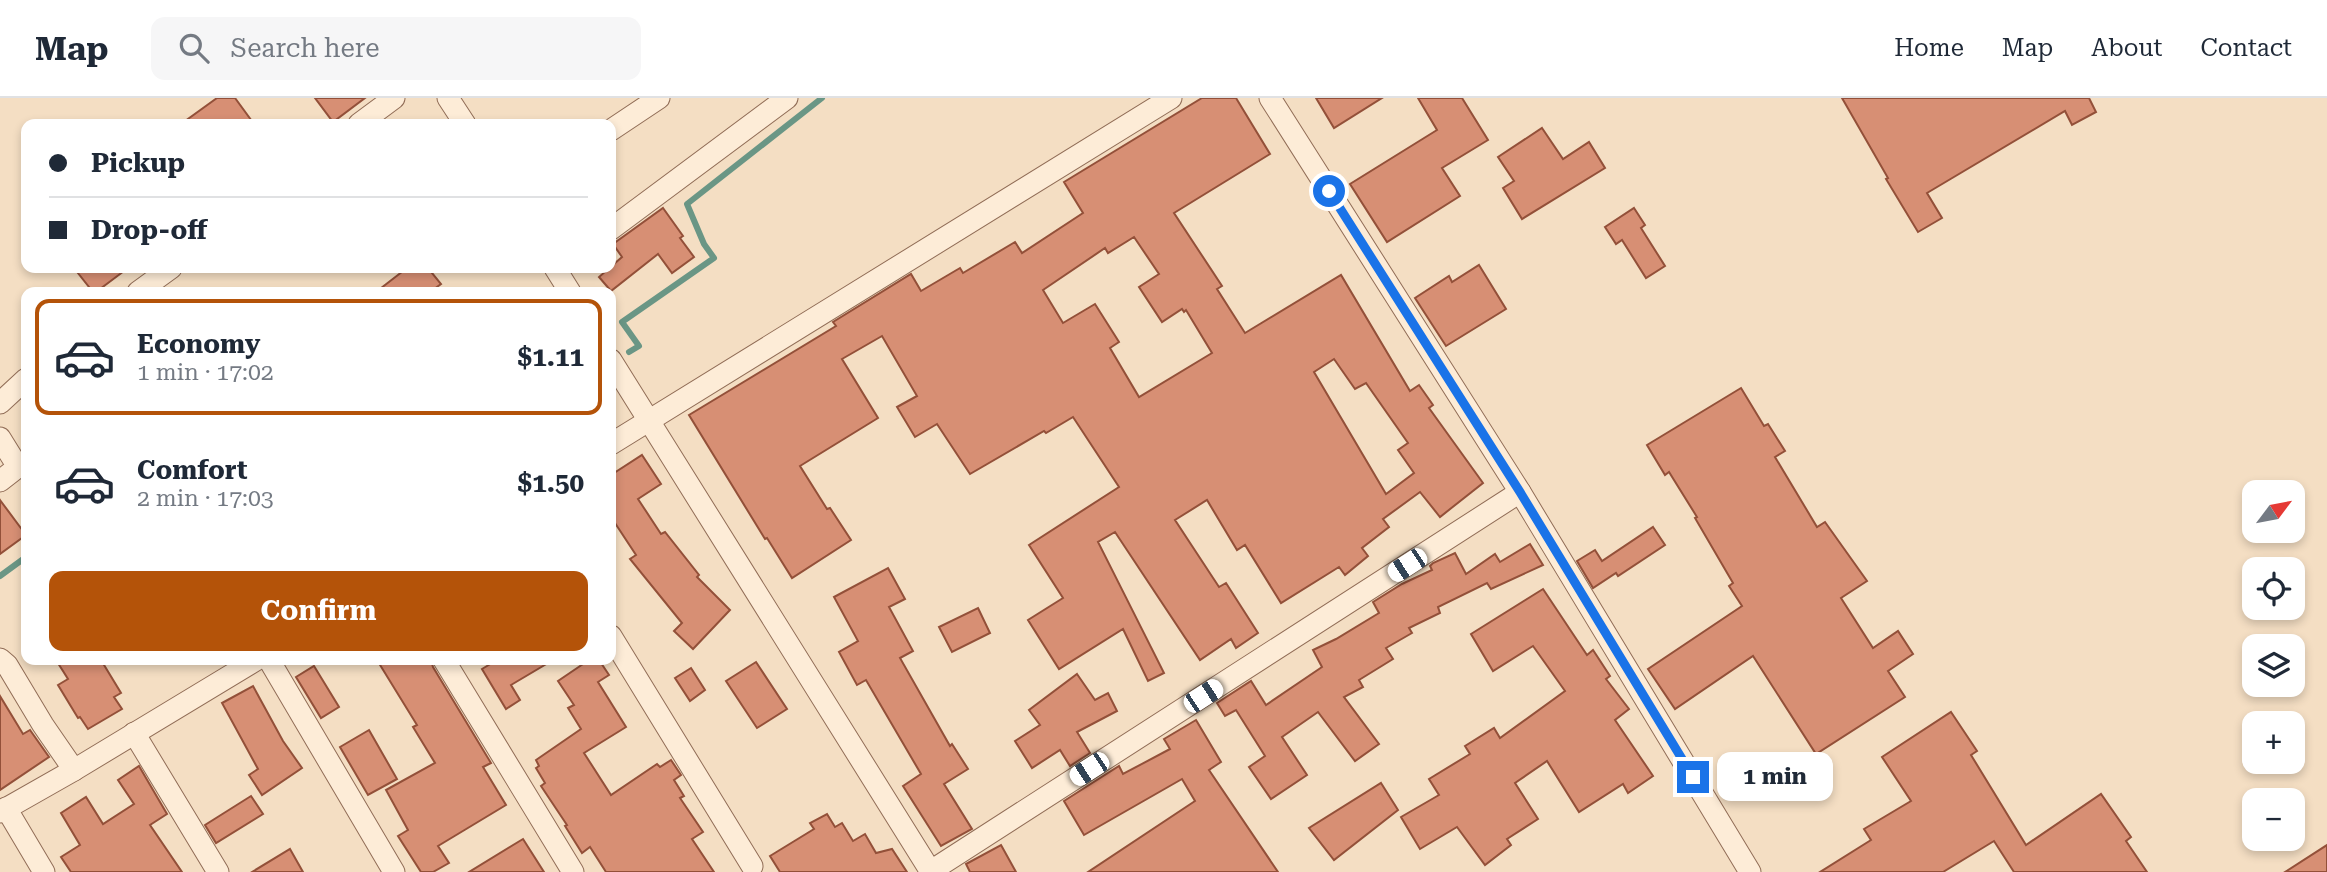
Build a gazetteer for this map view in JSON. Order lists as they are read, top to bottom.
{
  "north": "top right",
  "page": {
    "header": "Map",
    "search": "Search here",
    "nav": [
      "Home",
      "Map",
      "About",
      "Contact"
    ],
    "banner": ["Pickup", "Drop-off"],
    "list": [
      {
        "name": "Economy",
        "note": "1 min · 17:02",
        "value": "$1.11"
      },
      {
        "name": "Comfort",
        "note": "2 min · 17:03",
        "value": "$1.50"
      }
    ],
    "map_buttons": ["+", "−"],
    "buttons": "Confirm",
    "bubble": "1 min"
  }
}
